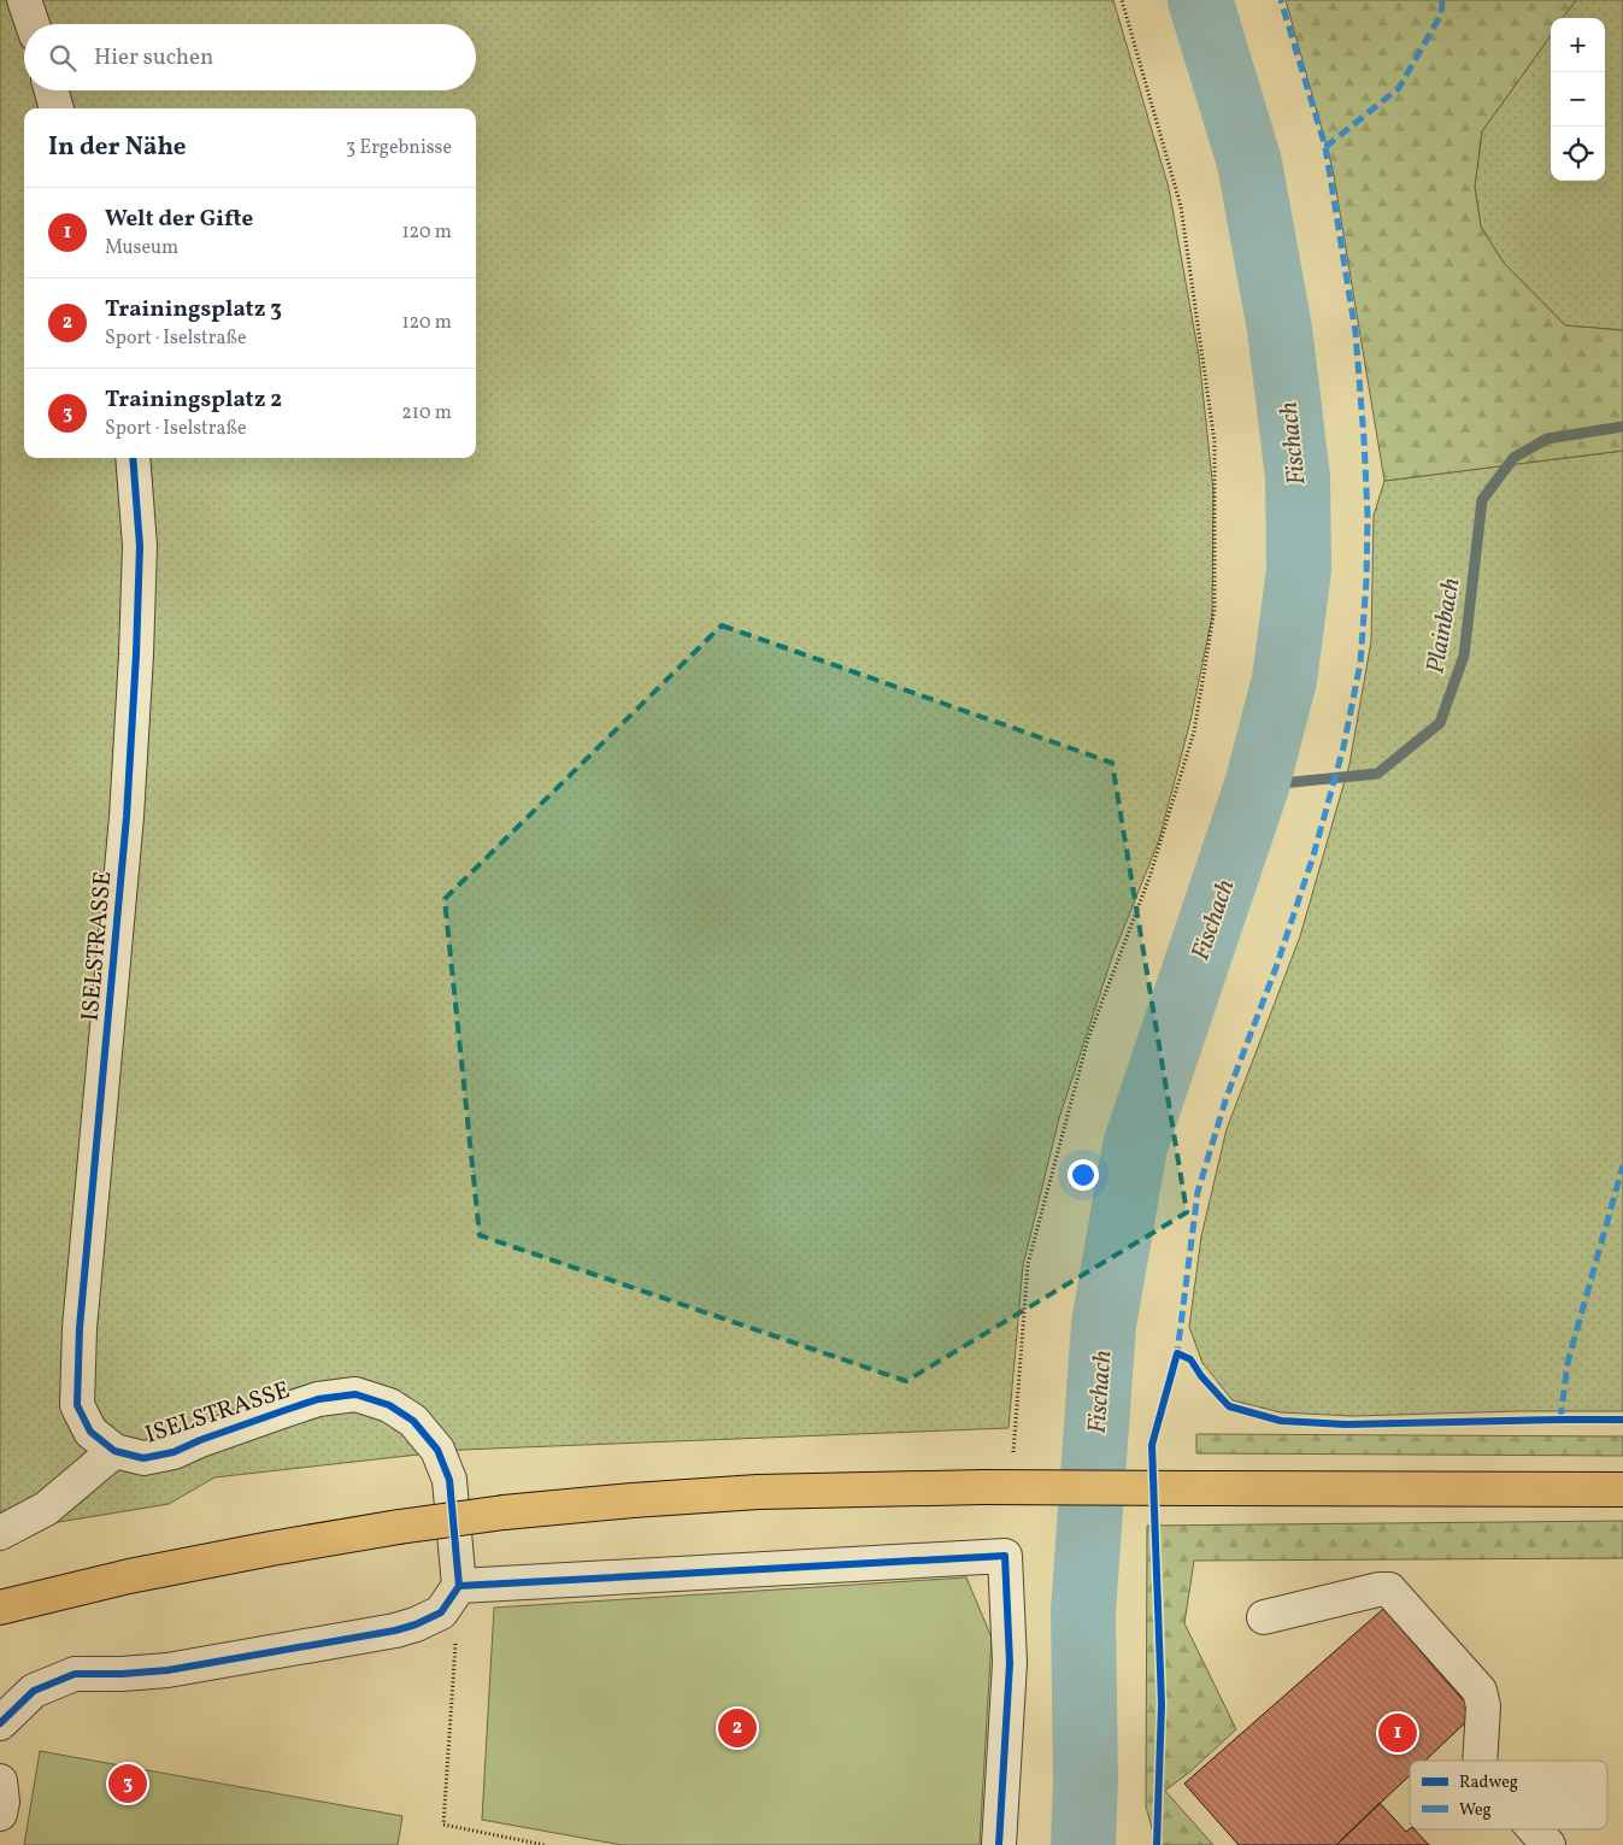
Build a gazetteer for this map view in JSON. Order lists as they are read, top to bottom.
{
  "streets": {
    "street": ["ISELSTRASSE"]
  },
  "water": ["Fischach", "Plainbach"],
  "legend": ["Radweg", "Weg"],
  "page": {
    "map_buttons": ["+", "−"],
    "search": "Hier suchen",
    "heading": ["In der Nähe", "3 Ergebnisse"],
    "list": [
      {
        "mark": "1",
        "name": "Welt der Gifte",
        "note": "Museum",
        "value": "120 m"
      },
      {
        "mark": "2",
        "name": "Trainingsplatz 3",
        "note": "Sport · Iselstraße",
        "value": "120 m"
      },
      {
        "mark": "3",
        "name": "Trainingsplatz 2",
        "note": "Sport · Iselstraße",
        "value": "210 m"
      }
    ],
    "pins": ["2", "1", "3"]
  }
}
